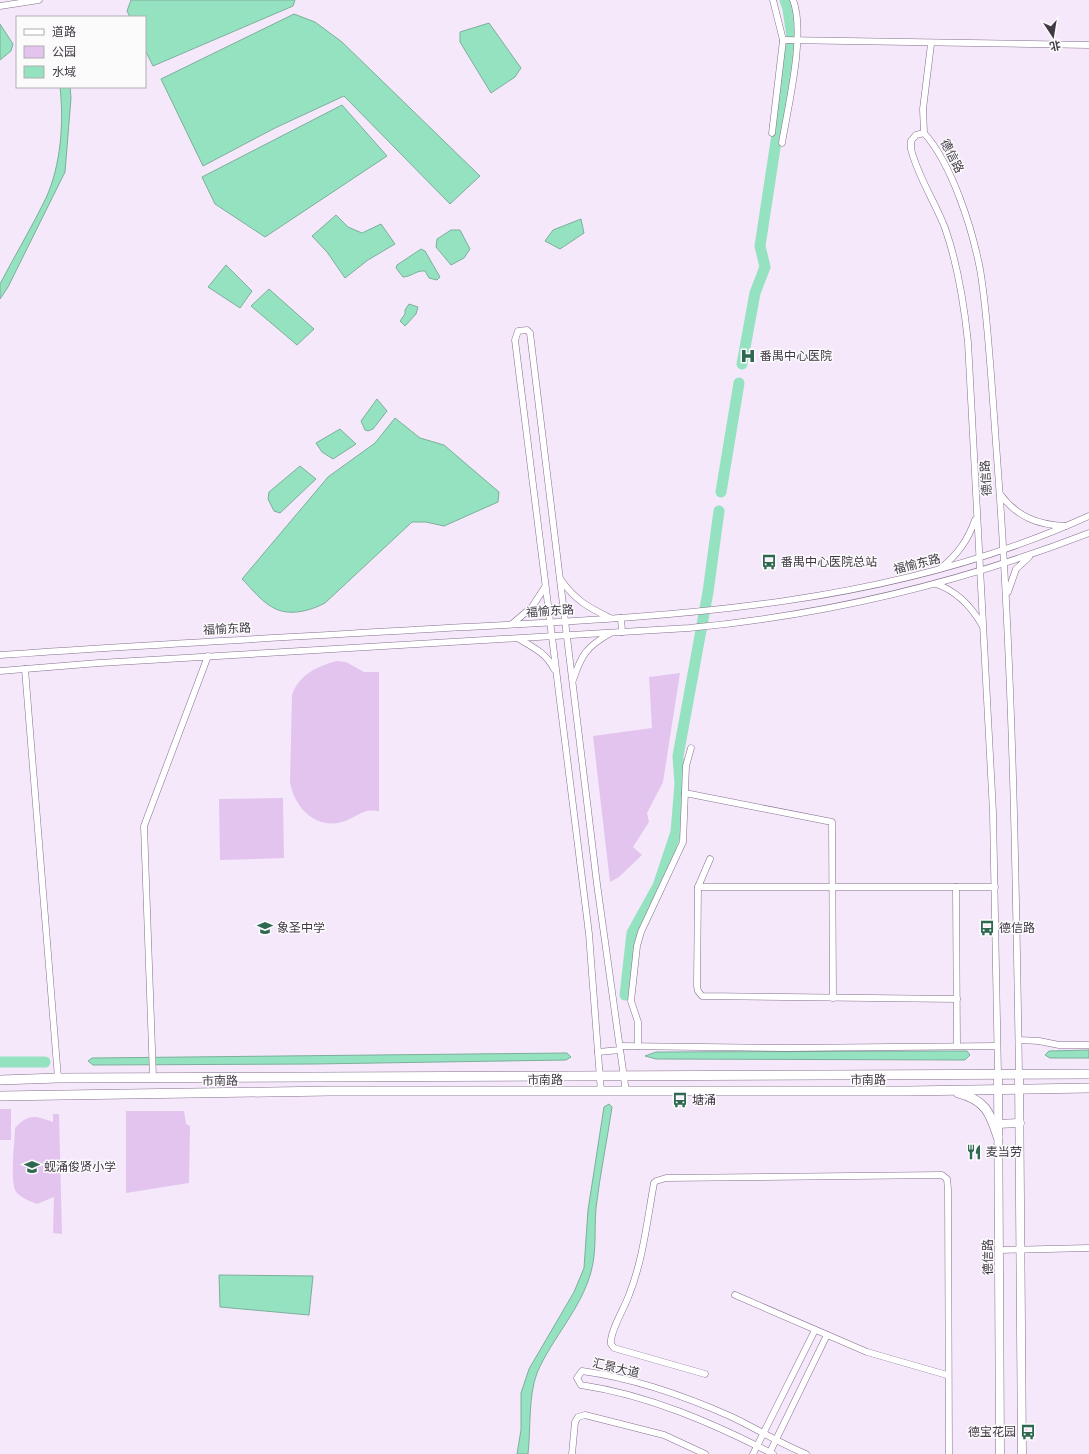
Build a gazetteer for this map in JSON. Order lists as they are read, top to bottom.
{
  "streets": {
    "highway": ["市南路"],
    "main road": ["德信路"],
    "street": ["福愉东路", "汇景大道"]
  },
  "crossings": [
    ["德信路", "福愉东路"],
    ["德信路", "市南路"]
  ],
  "places": {
    "hospital": ["番禺中心医院"],
    "bus stop": [
      "番禺中心医院总站",
      "德信路",
      "塘涌",
      "德宝花园"
    ],
    "school or university": ["象圣中学", "蚬涌俊贤小学"],
    "restaurant": ["麦当劳"]
  },
  "legend": ["道路", "公园", "水域"],
  "north": "bottom"
}
